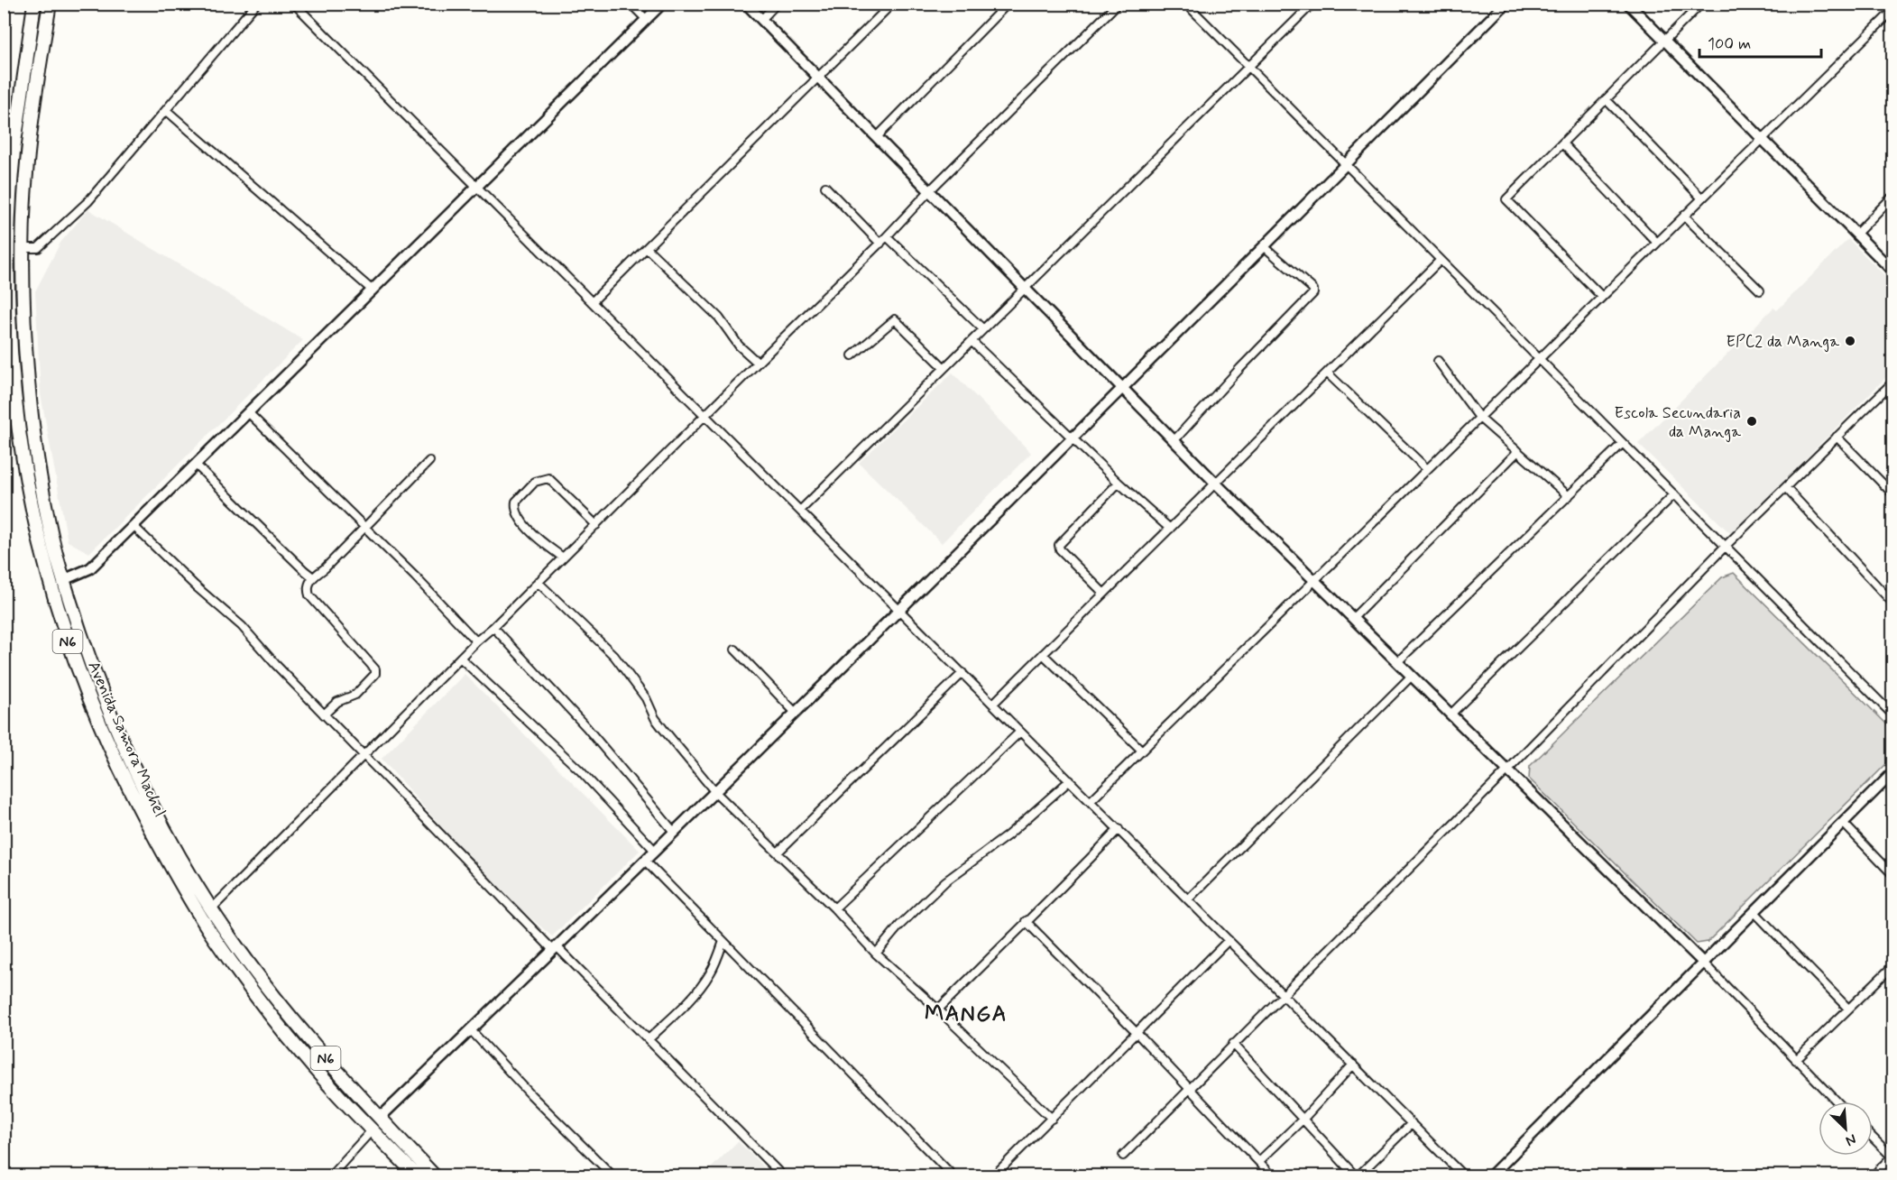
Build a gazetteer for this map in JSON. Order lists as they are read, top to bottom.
{
  "streets": {
    "highway": ["N6", "Avenida Samora Machel"]
  },
  "crossings": [
    ["N6", "Avenida Samora Machel"]
  ],
  "districts": ["MANGA"],
  "places": ["EPC2 da Manga", "Escola Secundaria da Manga"],
  "scale_bar": "100 m",
  "north": "bottom right"
}
